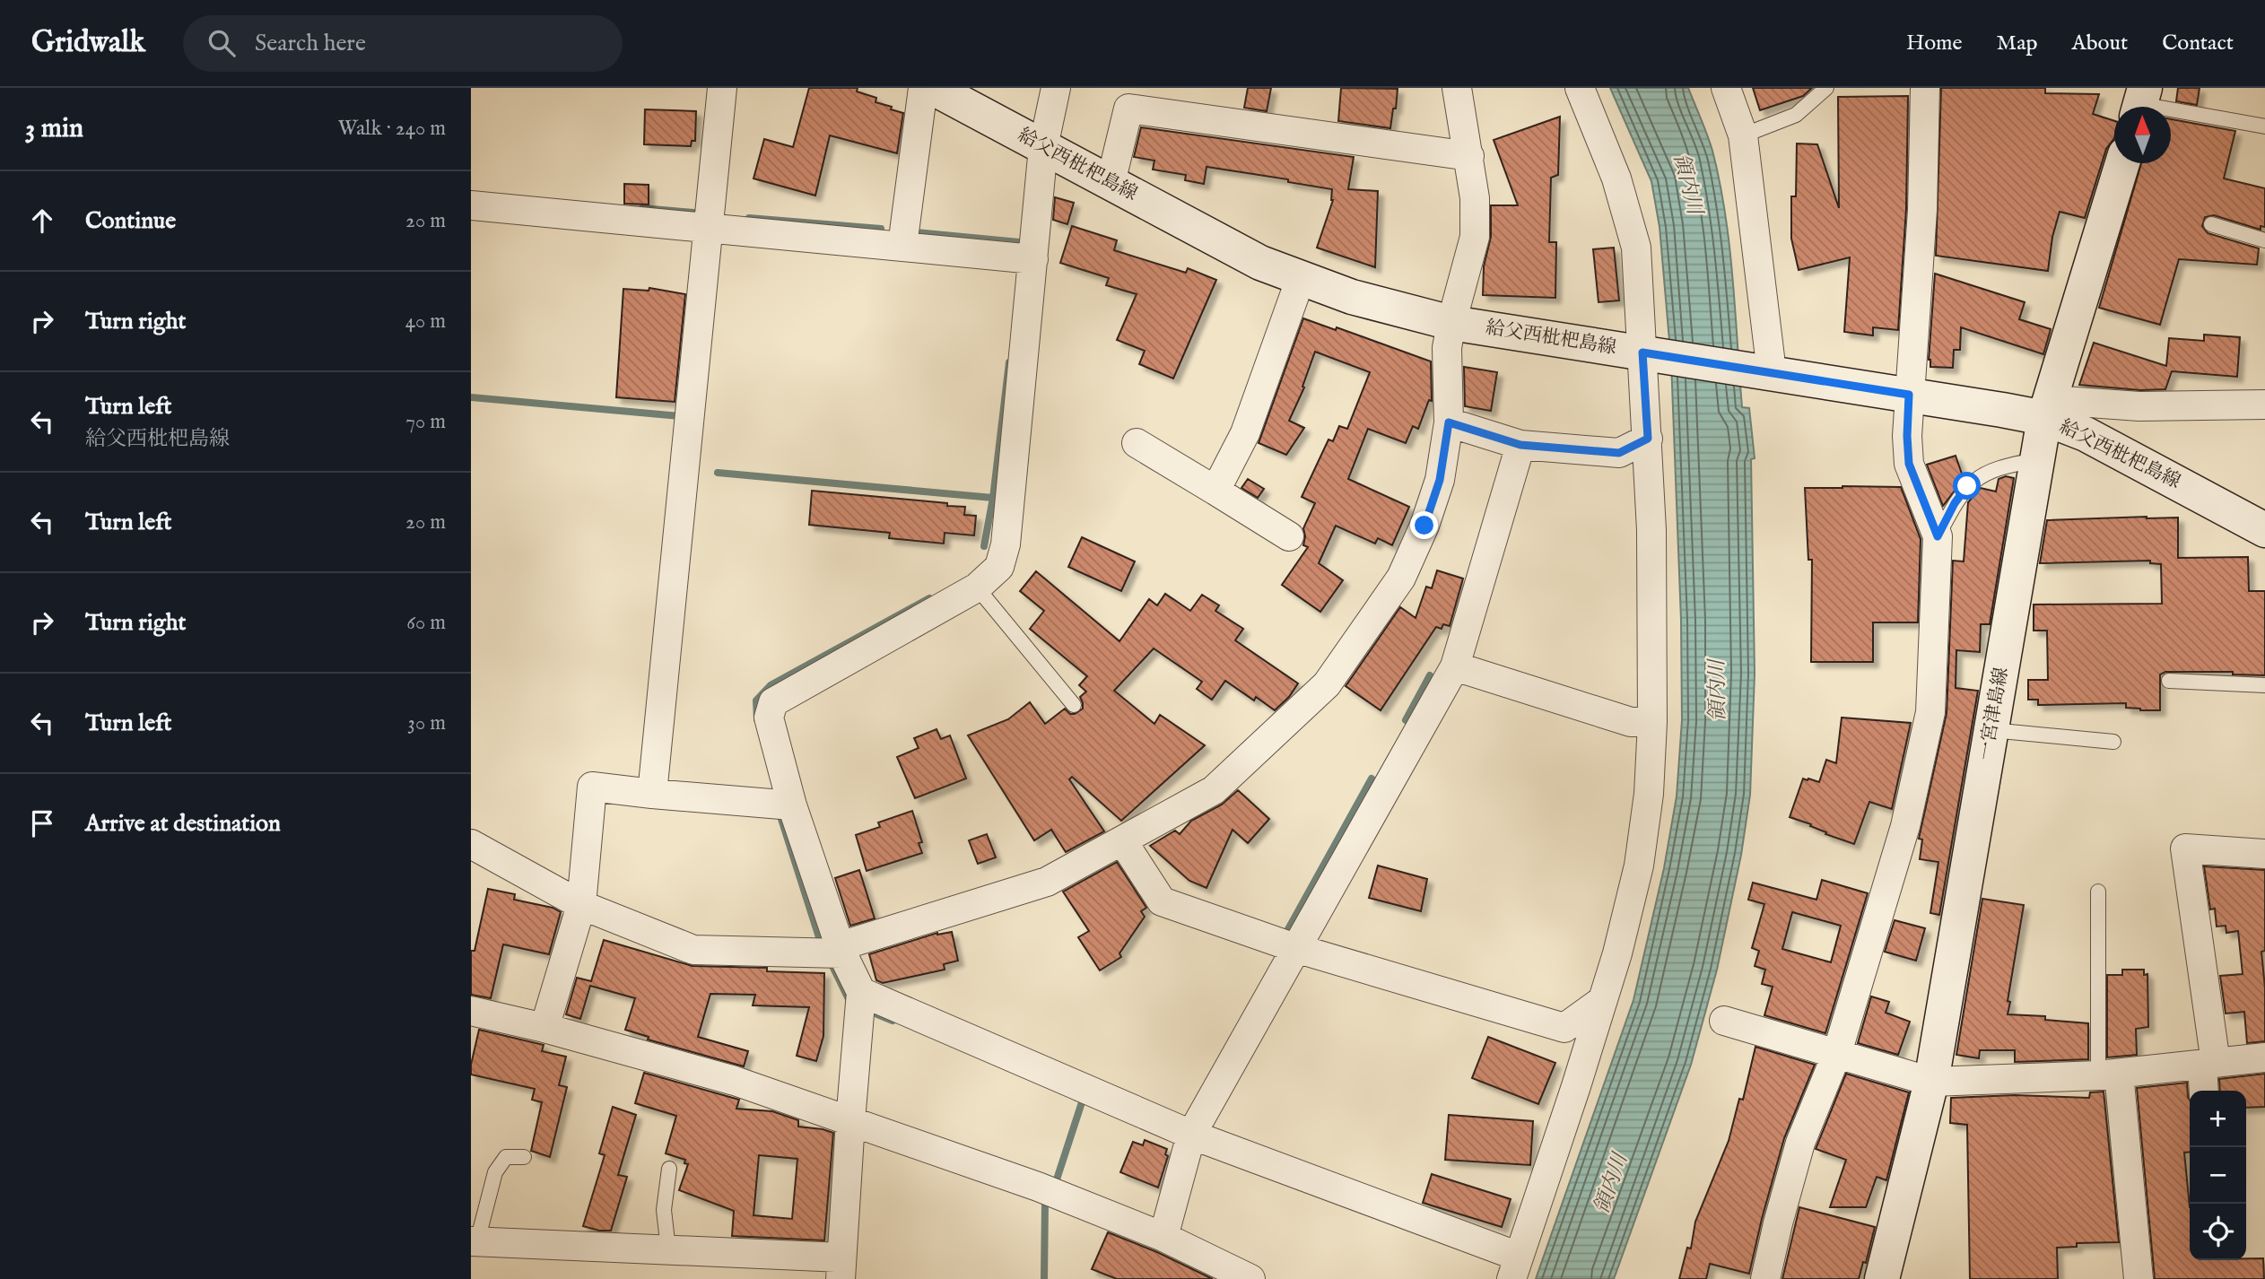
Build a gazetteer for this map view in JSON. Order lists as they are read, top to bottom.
{
  "streets": {
    "main road": ["給父西枇杷島線", "一宮津島線"]
  },
  "crossings": [
    ["給父西枇杷島線", "一宮津島線"]
  ],
  "water": ["領内川"],
  "north": "top",
  "page": {
    "header": "Gridwalk",
    "search": "Search here",
    "nav": [
      "Home",
      "Map",
      "About",
      "Contact"
    ],
    "heading": ["3 min", "Walk · 240 m"],
    "list": [
      ["Continue", "20 m"],
      ["Turn right", "40 m"],
      ["Turn left", "給父西枇杷島線", "70 m"],
      ["Turn left", "20 m"],
      ["Turn right", "60 m"],
      ["Turn left", "30 m"],
      "Arrive at destination"
    ],
    "map_buttons": ["+", "−"]
  }
}
